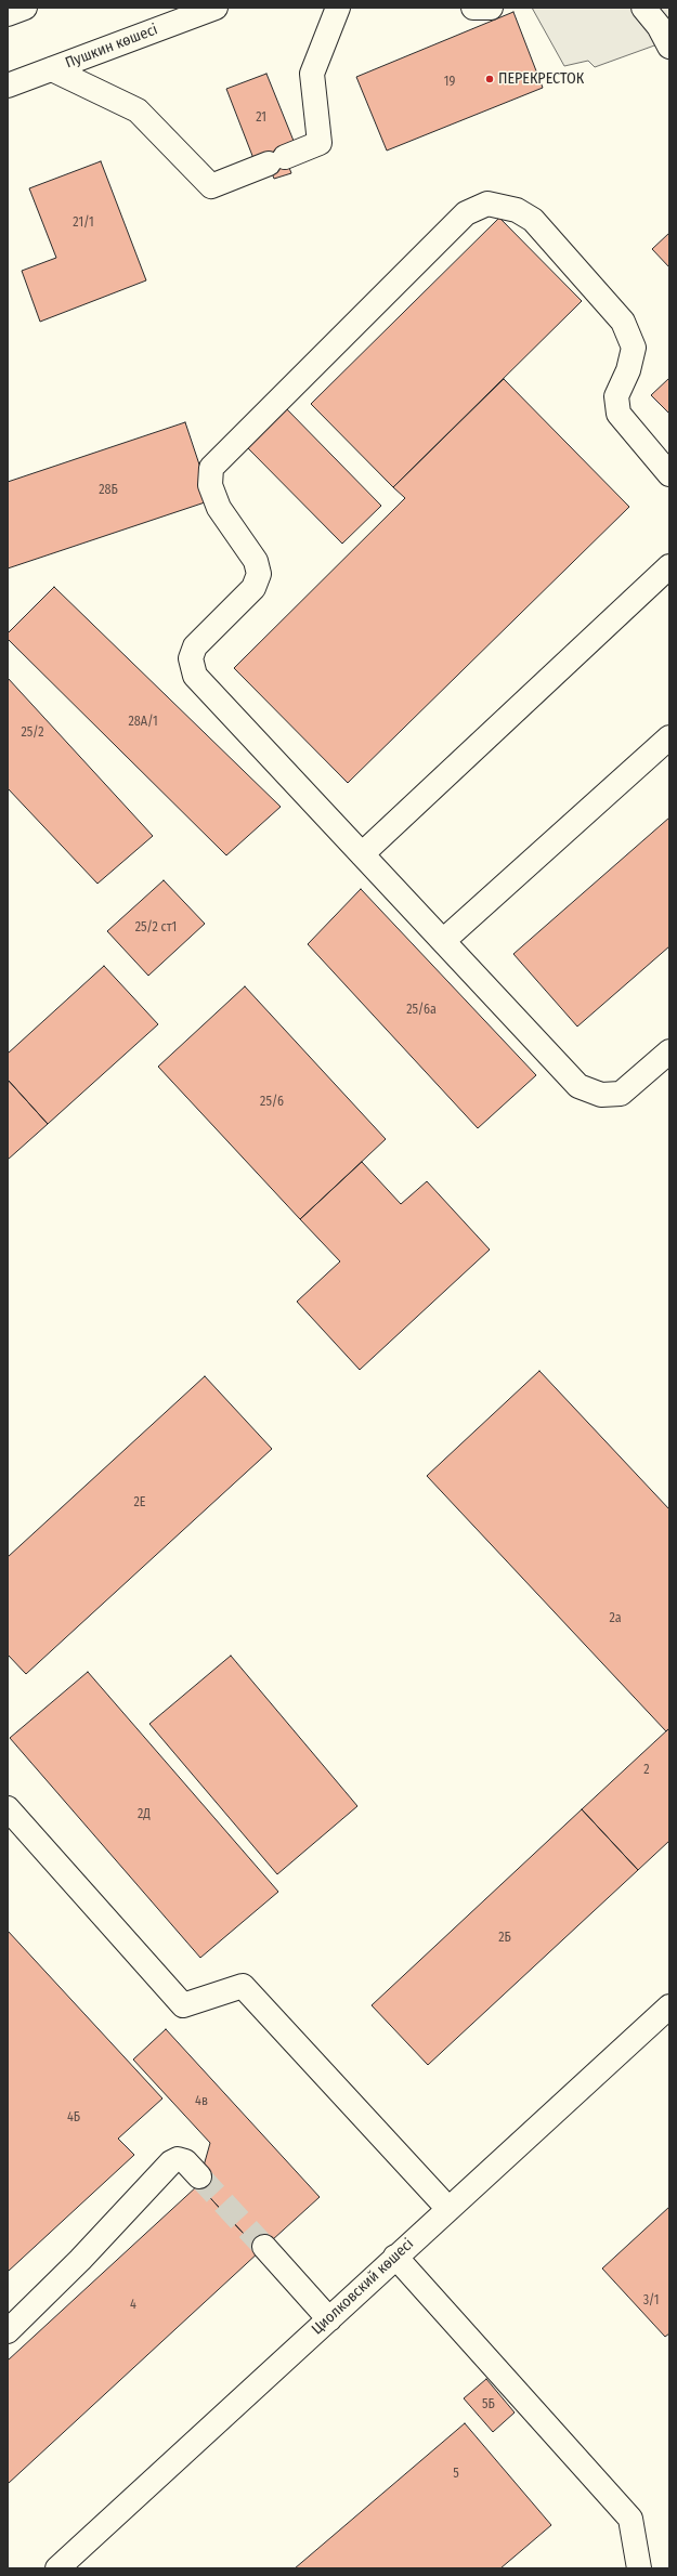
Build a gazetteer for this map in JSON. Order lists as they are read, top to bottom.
{
  "streets": {
    "street": ["Пушкин көшесі", "Циолковский көшесі"]
  },
  "places": ["ПЕРЕКРЕСТОК"],
  "house_numbers": [
    "19",
    "21",
    "21/1",
    "28Б",
    "28А/1",
    "25/2",
    "25/2 ст1",
    "25/6а",
    "25/6",
    "2Е",
    "2а",
    "2",
    "2Д",
    "2Б",
    "4в",
    "4Б",
    "3/1",
    "4",
    "5Б",
    "5"
  ]
}
